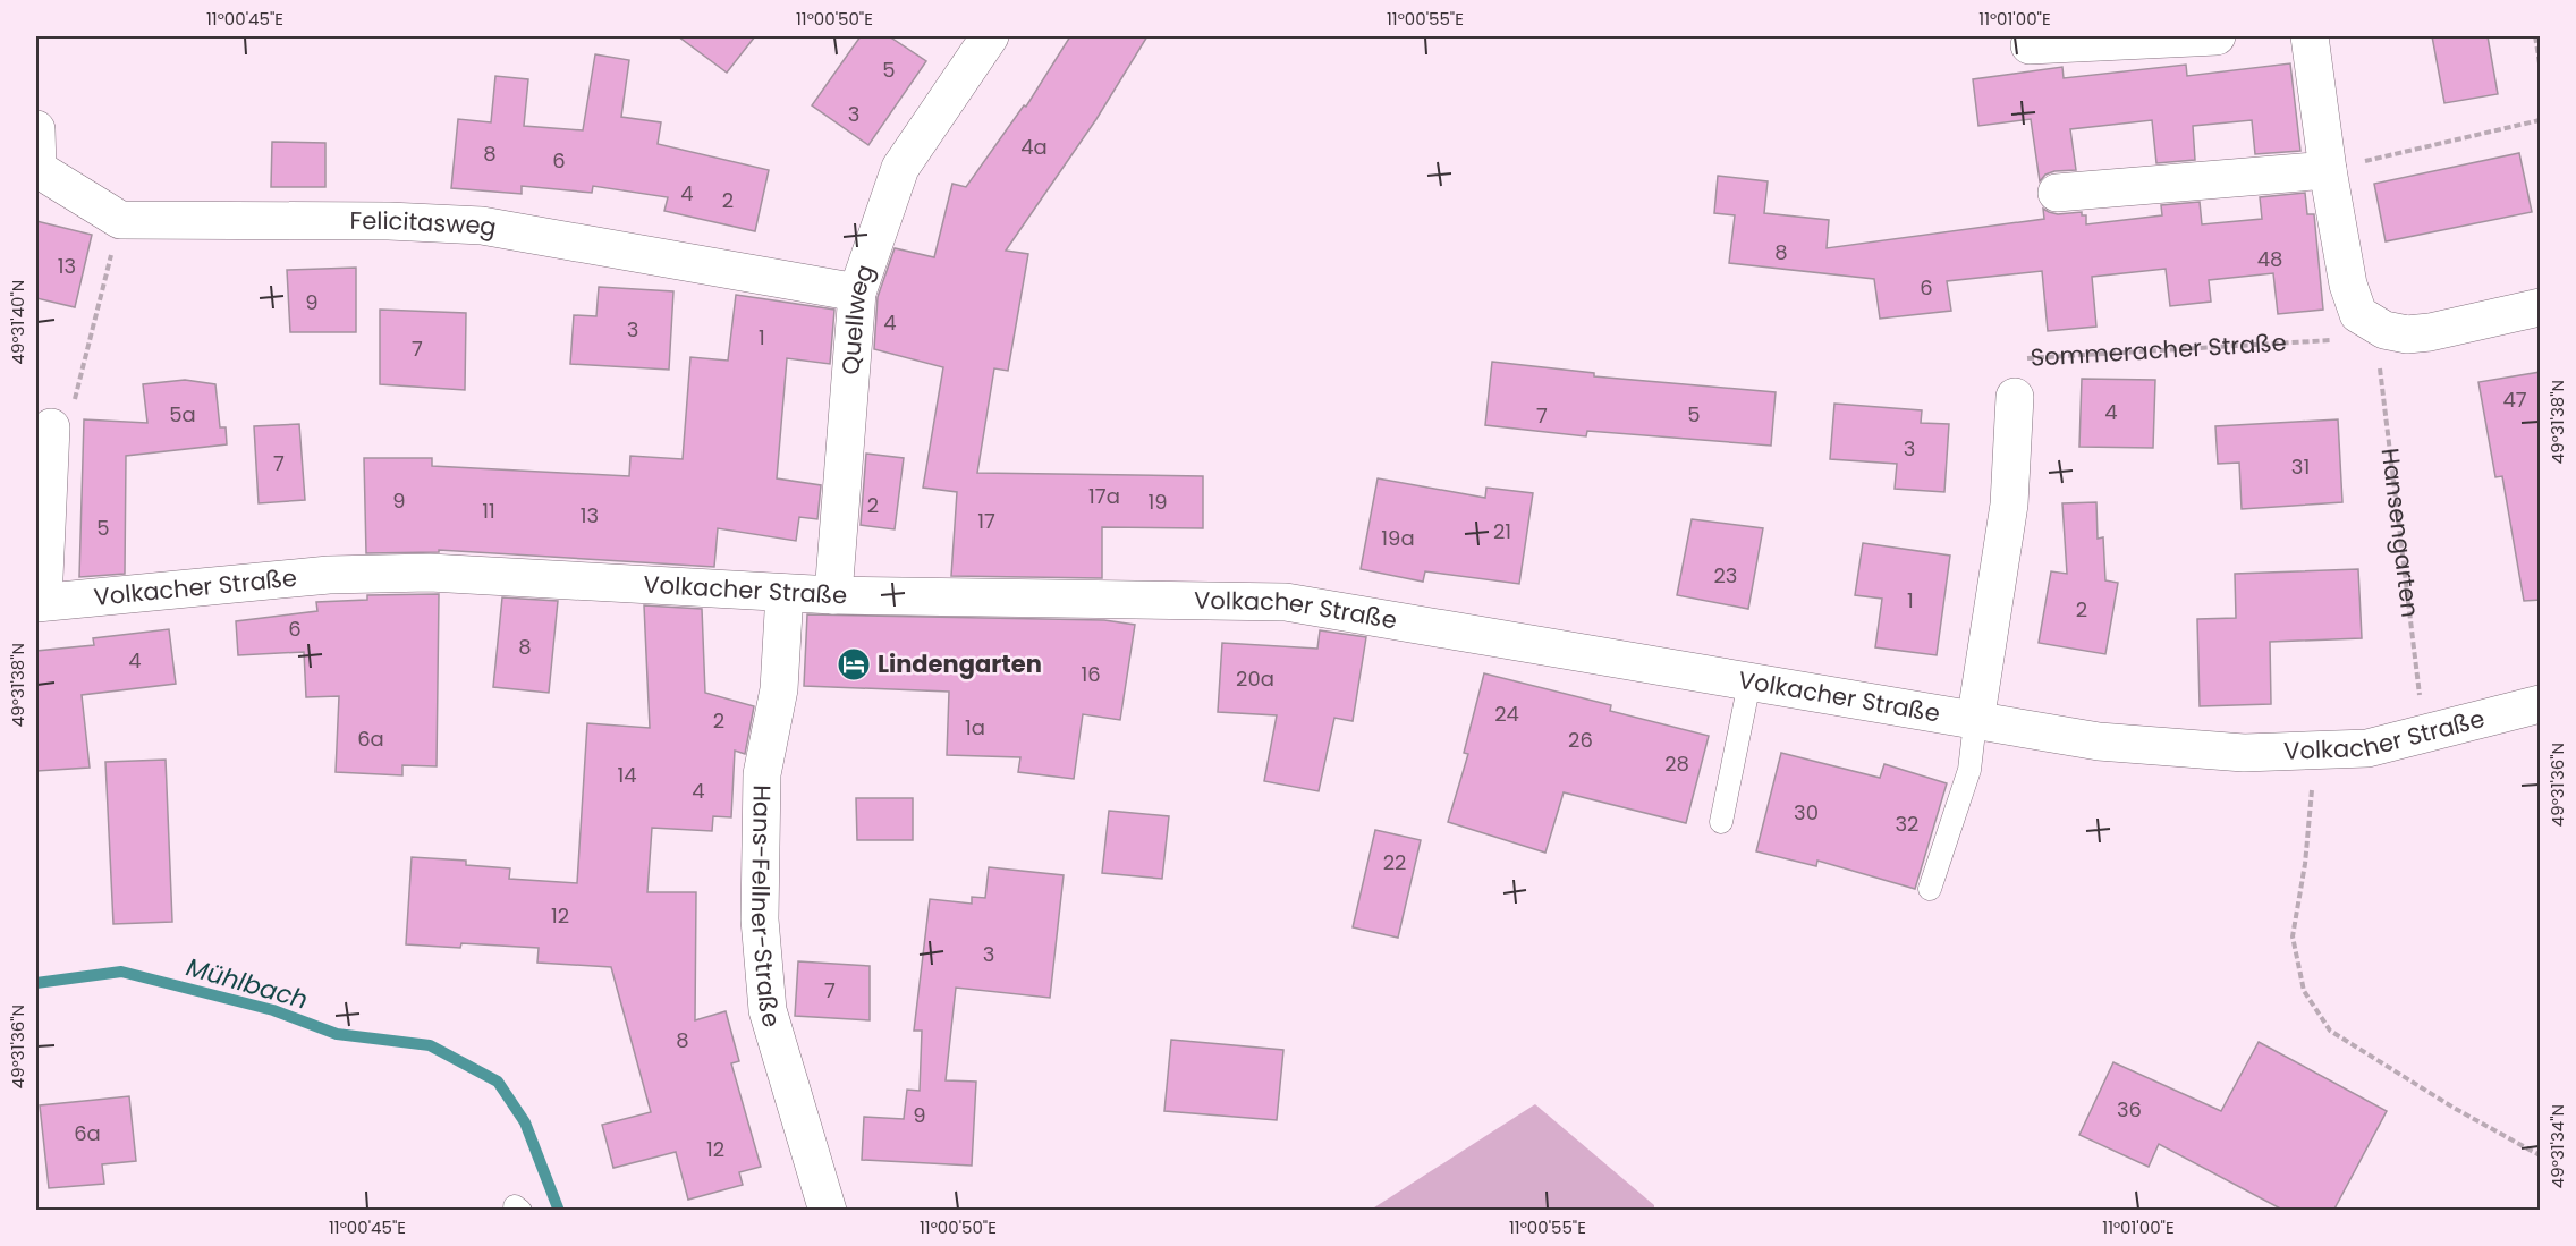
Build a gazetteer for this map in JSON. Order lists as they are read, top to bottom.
{
  "streets": {
    "street": [
      "Felicitasweg",
      "Quellweg",
      "Sommeracher Straße",
      "Volkacher Straße",
      "Hans-Fellner-Straße"
    ],
    "path": ["Hansengarten"]
  },
  "crossings": [
    ["Felicitasweg", "Quellweg"],
    ["Quellweg", "Volkacher Straße"],
    ["Sommeracher Straße", "Hansengarten"],
    ["Sommeracher Straße", "Volkacher Straße"],
    ["Hansengarten", "Volkacher Straße"],
    ["Volkacher Straße", "Hans-Fellner-Straße"]
  ],
  "water": ["Mühlbach"],
  "places": {
    "hotel": ["Lindengarten"]
  },
  "house_numbers": [
    "5",
    "3",
    "4a",
    "8",
    "6",
    "4",
    "2",
    "8",
    "48",
    "13",
    "6",
    "9",
    "4",
    "3",
    "1",
    "7",
    "47",
    "4",
    "5a",
    "5",
    "7",
    "3",
    "7",
    "31",
    "17a",
    "9",
    "19",
    "2",
    "11",
    "13",
    "17",
    "5",
    "21",
    "19a",
    "23",
    "1",
    "2",
    "6",
    "8",
    "4",
    "16",
    "20a",
    "24",
    "2",
    "1a",
    "6a",
    "26",
    "28",
    "14",
    "4",
    "30",
    "32",
    "22",
    "12",
    "3",
    "7",
    "8",
    "36",
    "9",
    "6a",
    "12"
  ],
  "coordinates": [
    "11°00'45\"E",
    "11°00'50\"E",
    "11°00'55\"E",
    "11°01'00\"E",
    "49°31'40\"N",
    "49°31'38\"N",
    "49°31'36\"N",
    "49°31'34\"N"
  ]
}
